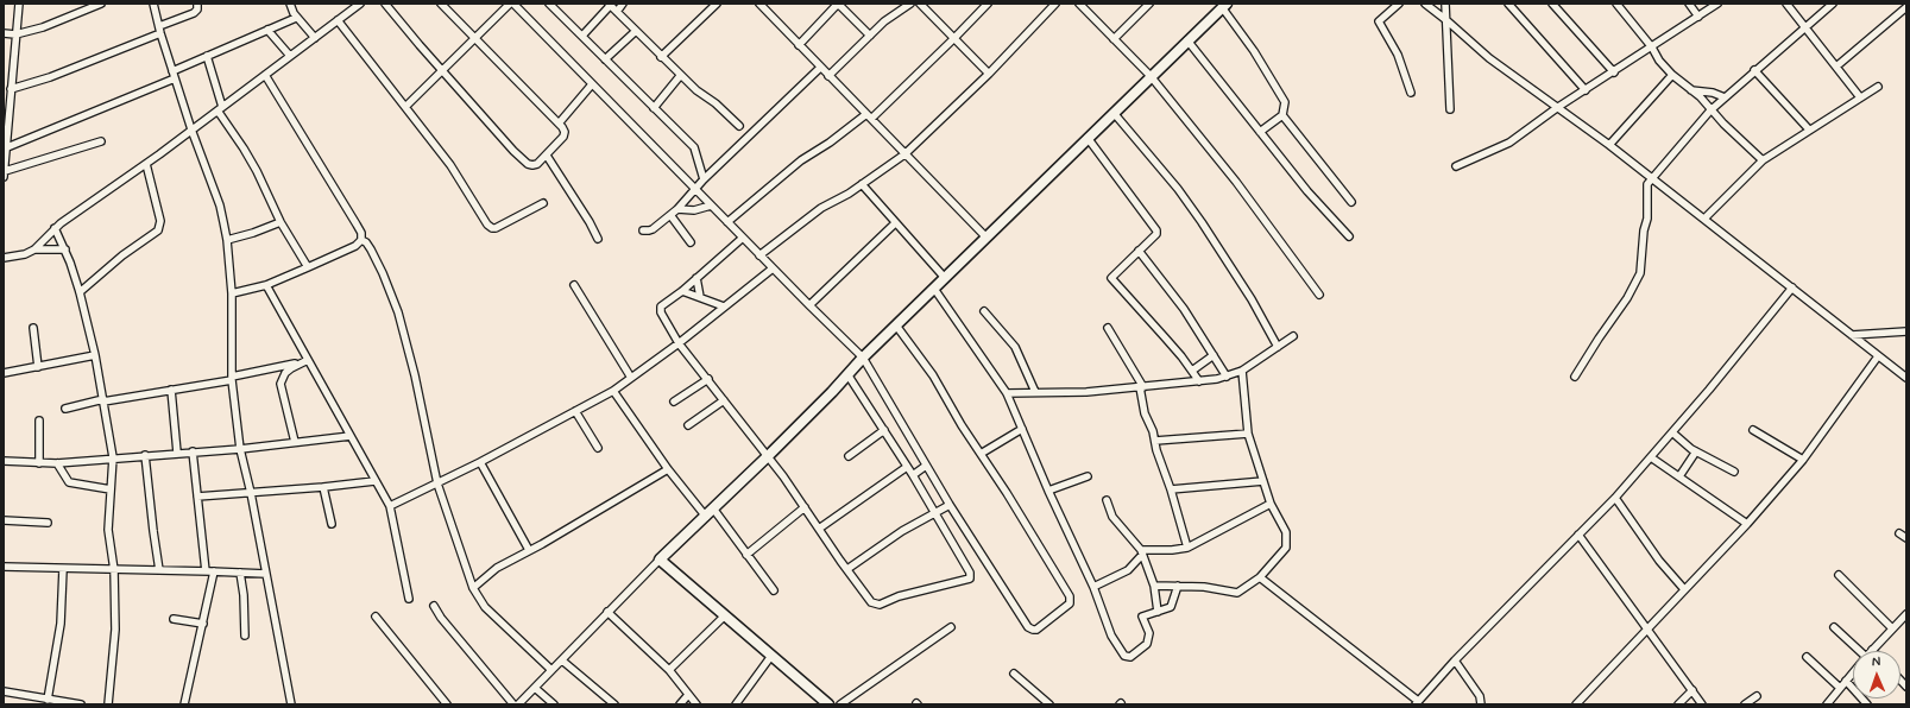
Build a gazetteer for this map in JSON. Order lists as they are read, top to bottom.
{
  "north": "top"
}
